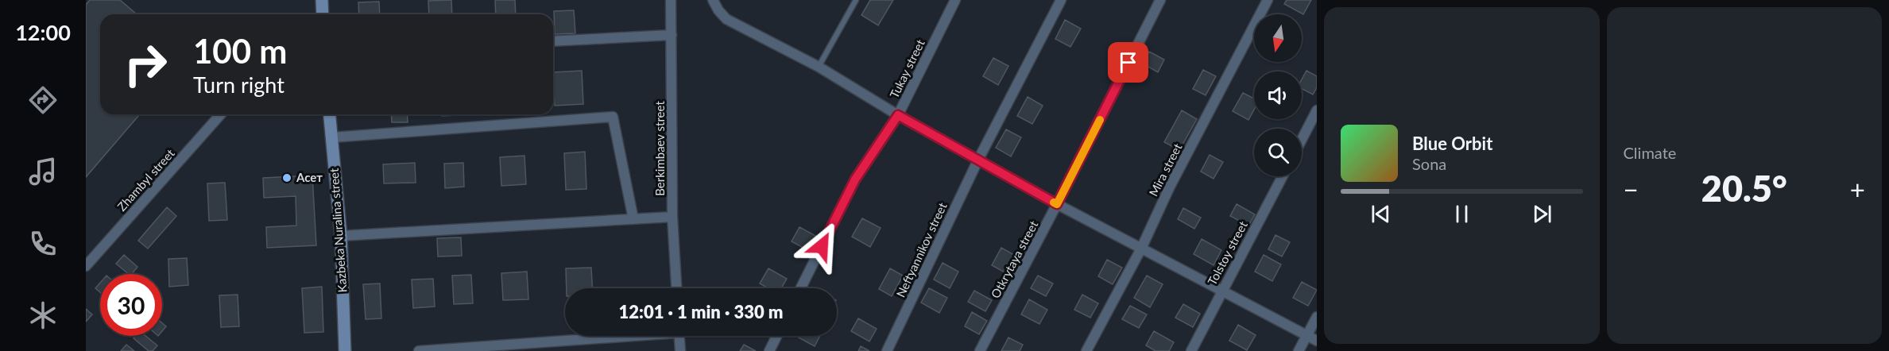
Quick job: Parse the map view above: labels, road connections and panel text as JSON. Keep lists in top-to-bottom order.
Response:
{
  "streets": {
    "street": [
      "Tukay street",
      "Berkimbaev street",
      "Mira street",
      "Zhambyl street",
      "Kazbeka Nuralina street",
      "Neftyannikov street",
      "Tolstoy street",
      "Otkrytaya street"
    ]
  },
  "places": ["Асет"],
  "north": "bottom",
  "page": {
    "tabs": "12:00",
    "tile": "Climate",
    "turn": ["100 m", "Turn right"],
    "song": ["Blue Orbit", "Sona"],
    "heat": ["−", "20.5°", "+"],
    "limit": "30",
    "trip": "12:01 · 1 min · 330 m"
  }
}
